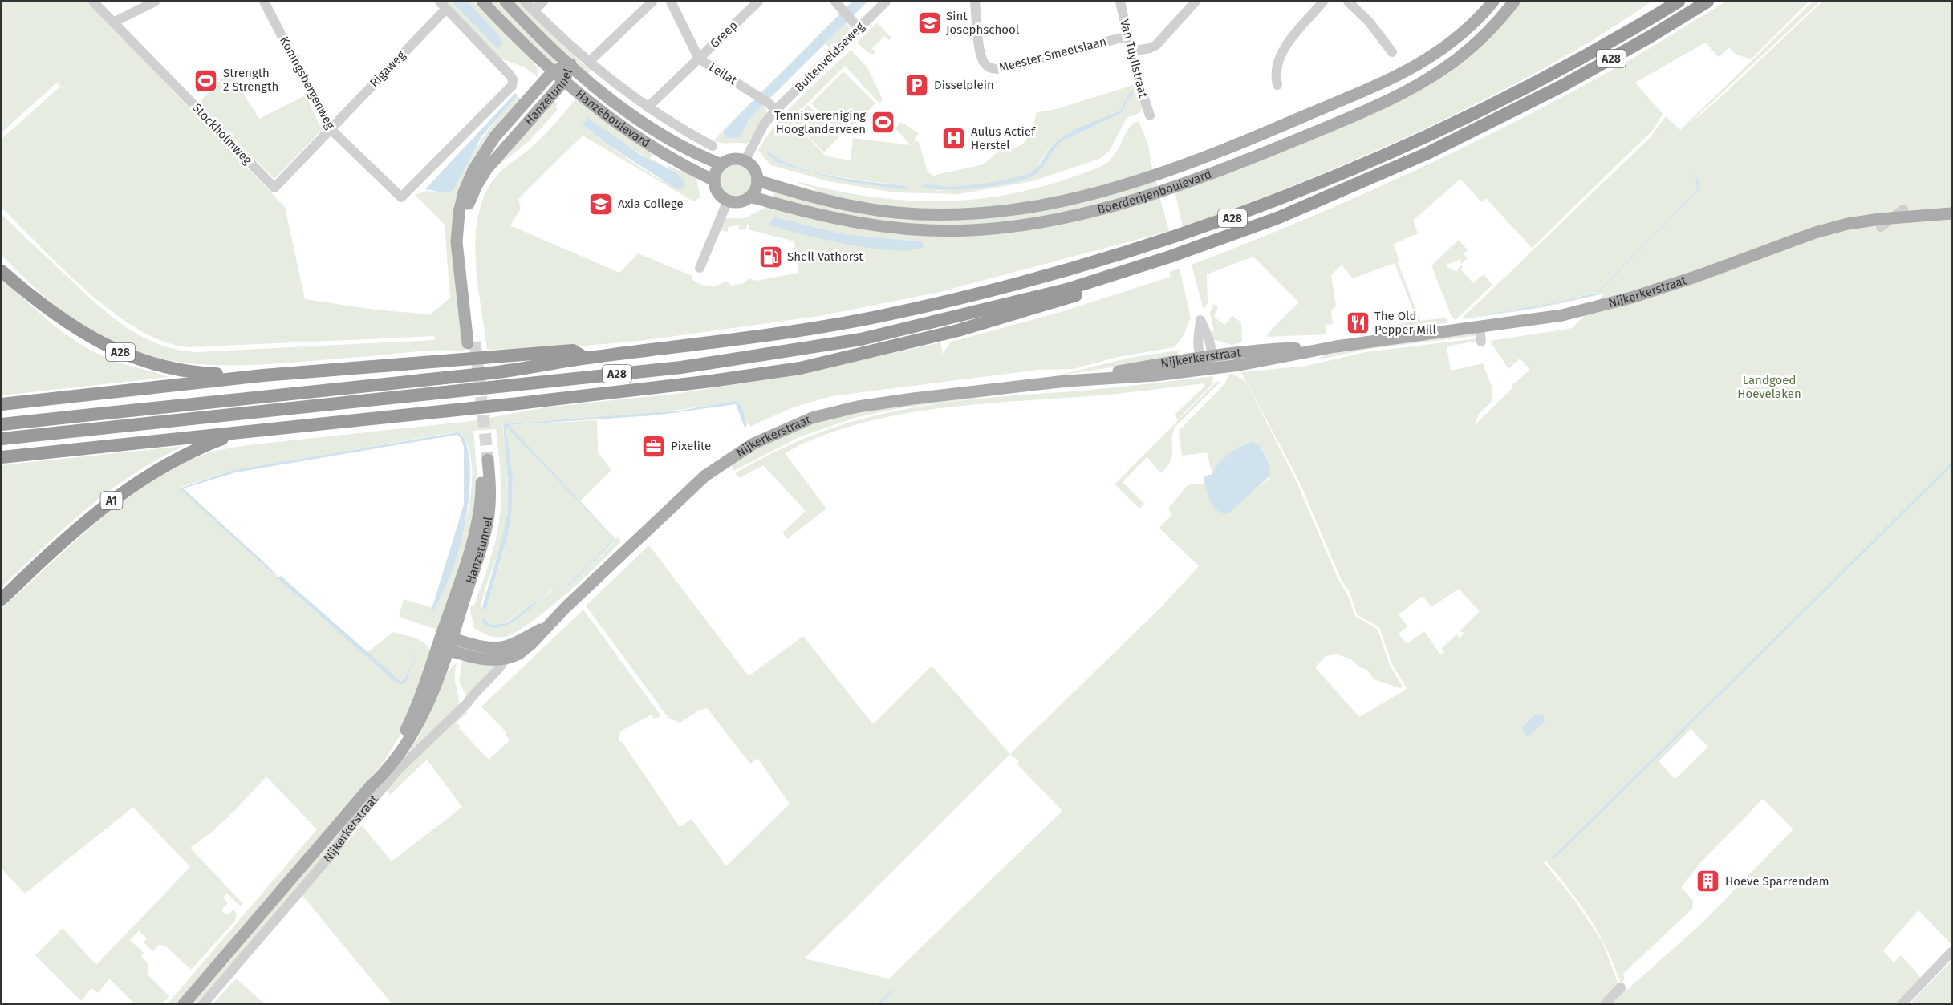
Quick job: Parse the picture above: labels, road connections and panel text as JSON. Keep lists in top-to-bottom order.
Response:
{
  "streets": {
    "highway": ["A28", "A1"],
    "main road": [
      "Hanzetunnel",
      "Hanzeboulevard",
      "Boerderijenboulevard",
      "Nijkerkerstraat"
    ],
    "street": [
      "Greep",
      "Meester Smeetslaan",
      "Buitenveldseweg",
      "Van Tuyllstraat",
      "Rigaweg",
      "Leilat",
      "Koningsbergenweg",
      "Stockholmweg"
    ]
  },
  "crossings": [
    ["Greep", "Leilat"],
    ["Meester Smeetslaan", "Van Tuyllstraat"],
    ["Buitenveldseweg", "Leilat"],
    ["Buitenveldseweg", "Hanzeboulevard"],
    ["Buitenveldseweg", "Boerderijenboulevard"],
    ["A28", "A1"],
    ["Rigaweg", "Koningsbergenweg"],
    ["Rigaweg", "Stockholmweg"],
    ["Koningsbergenweg", "Stockholmweg"],
    ["Hanzetunnel", "Hanzeboulevard"],
    ["Hanzetunnel", "Nijkerkerstraat"],
    ["Hanzeboulevard", "Boerderijenboulevard"]
  ],
  "parks": ["Landgoed Hoevelaken"],
  "places": {
    "school or university": ["Sint Josephschool", "Axia College"],
    "sports": ["Strength 2 Strength", "Tennisvereniging Hooglanderveen"],
    "parking": ["Disselplein"],
    "hospital": ["Aulus Actief Herstel"],
    "fuel station": ["Shell Vathorst"],
    "restaurant": ["The Old Pepper Mill"],
    "office": ["Pixelite"],
    "building": ["Hoeve Sparrendam"]
  }
}
